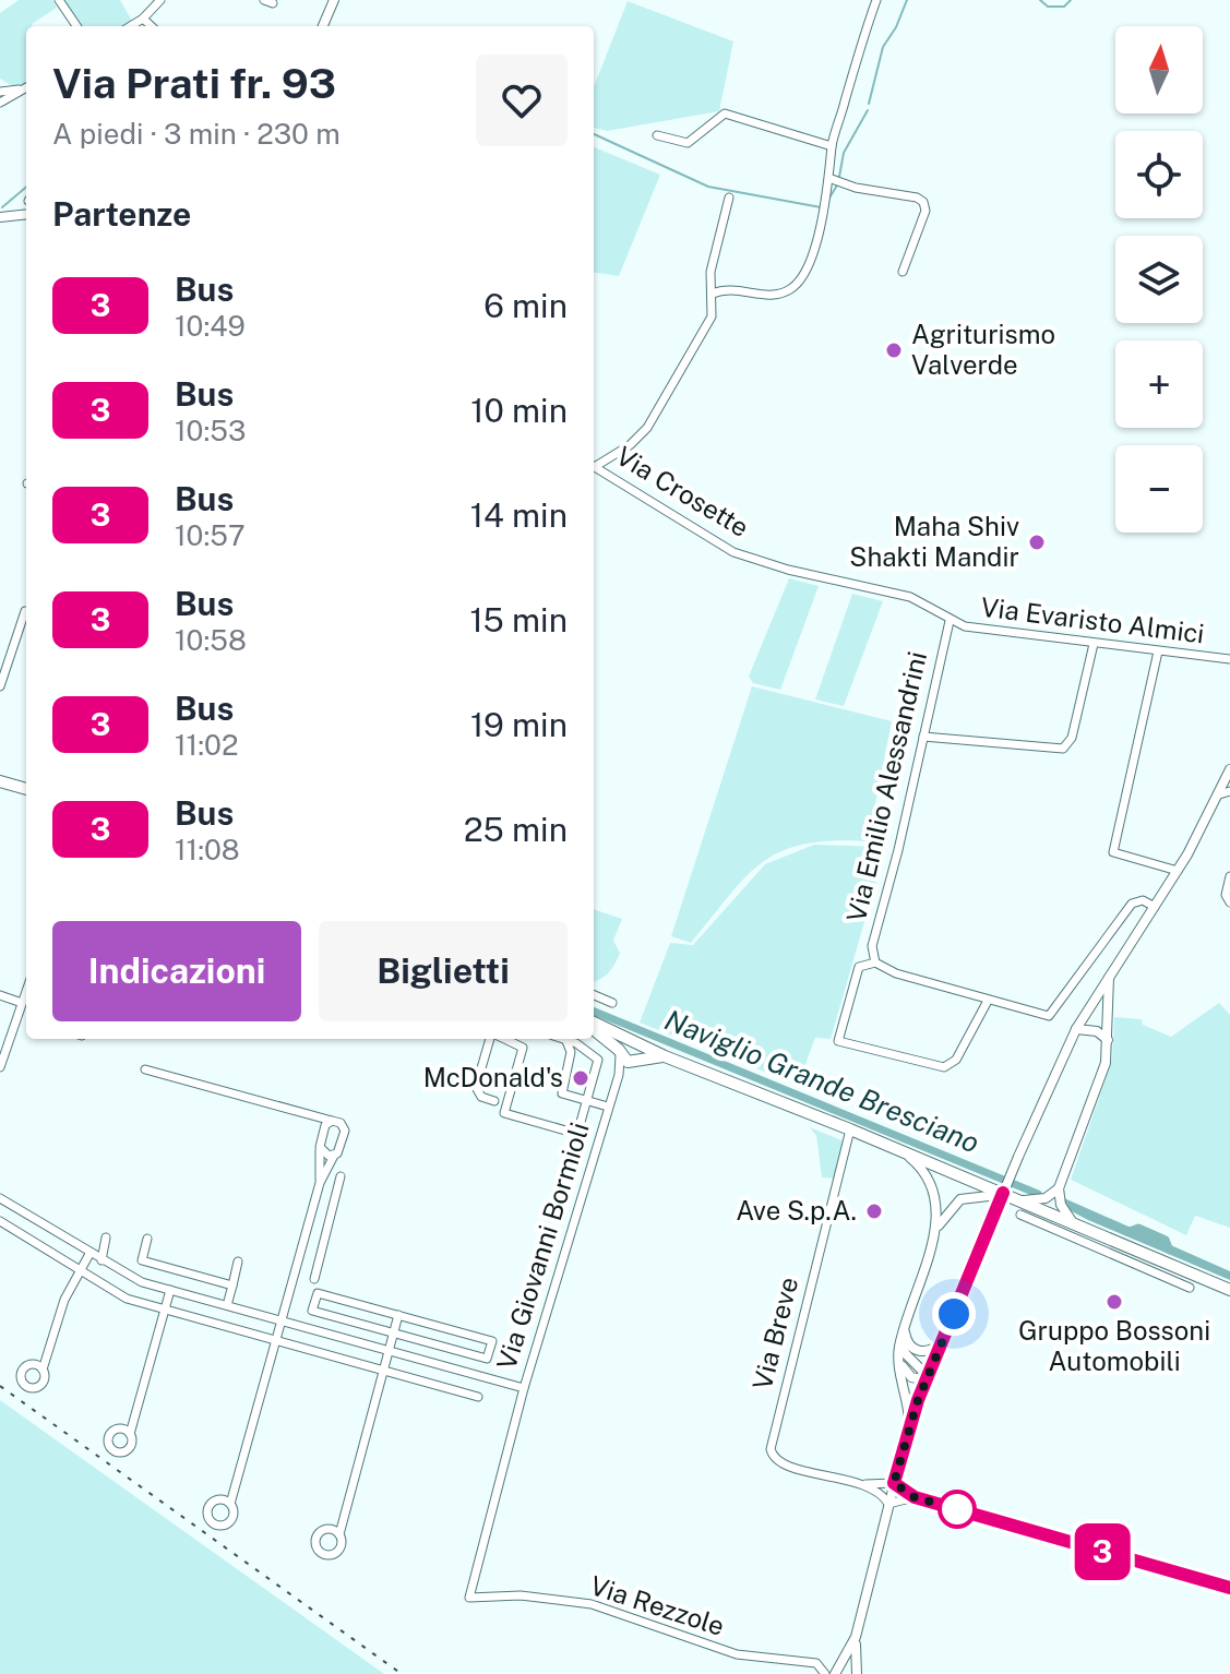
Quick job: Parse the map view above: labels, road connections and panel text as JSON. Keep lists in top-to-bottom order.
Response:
{
  "streets": {
    "street": [
      "Via Crosette",
      "Via Evaristo Almici",
      "Via Emilio Alessandrini",
      "Via Giovanni Bormioli",
      "Via Breve",
      "Via Rezzole"
    ]
  },
  "crossings": [
    ["Via Crosette", "Via Evaristo Almici"],
    ["Via Crosette", "Via Emilio Alessandrini"],
    ["Via Evaristo Almici", "Via Emilio Alessandrini"],
    ["Via Giovanni Bormioli", "Via Rezzole"]
  ],
  "water": ["Naviglio Grande Bresciano"],
  "places": [
    "Agriturismo Valverde",
    "Maha Shiv Shakti Mandir",
    "McDonald's",
    "Ave S.p.A.",
    "Gruppo Bossoni Automobili"
  ],
  "lines": ["bus line 3"],
  "north": "top",
  "page": {
    "on_map": "3",
    "map_buttons": ["+", "−"],
    "heading": [
      ["Via Prati fr. 93", "A piedi · 3 min · 230 m"],
      "Partenze"
    ],
    "list": [
      {
        "mark": "3",
        "name": "Bus",
        "note": "10:49",
        "value": "6 min"
      },
      {
        "mark": "3",
        "name": "Bus",
        "note": "10:53",
        "value": "10 min"
      },
      {
        "mark": "3",
        "name": "Bus",
        "note": "10:57",
        "value": "14 min"
      },
      {
        "mark": "3",
        "name": "Bus",
        "note": "10:58",
        "value": "15 min"
      },
      {
        "mark": "3",
        "name": "Bus",
        "note": "11:02",
        "value": "19 min"
      },
      {
        "mark": "3",
        "name": "Bus",
        "note": "11:08",
        "value": "25 min"
      }
    ],
    "buttons": ["Indicazioni", "Biglietti"]
  }
}
